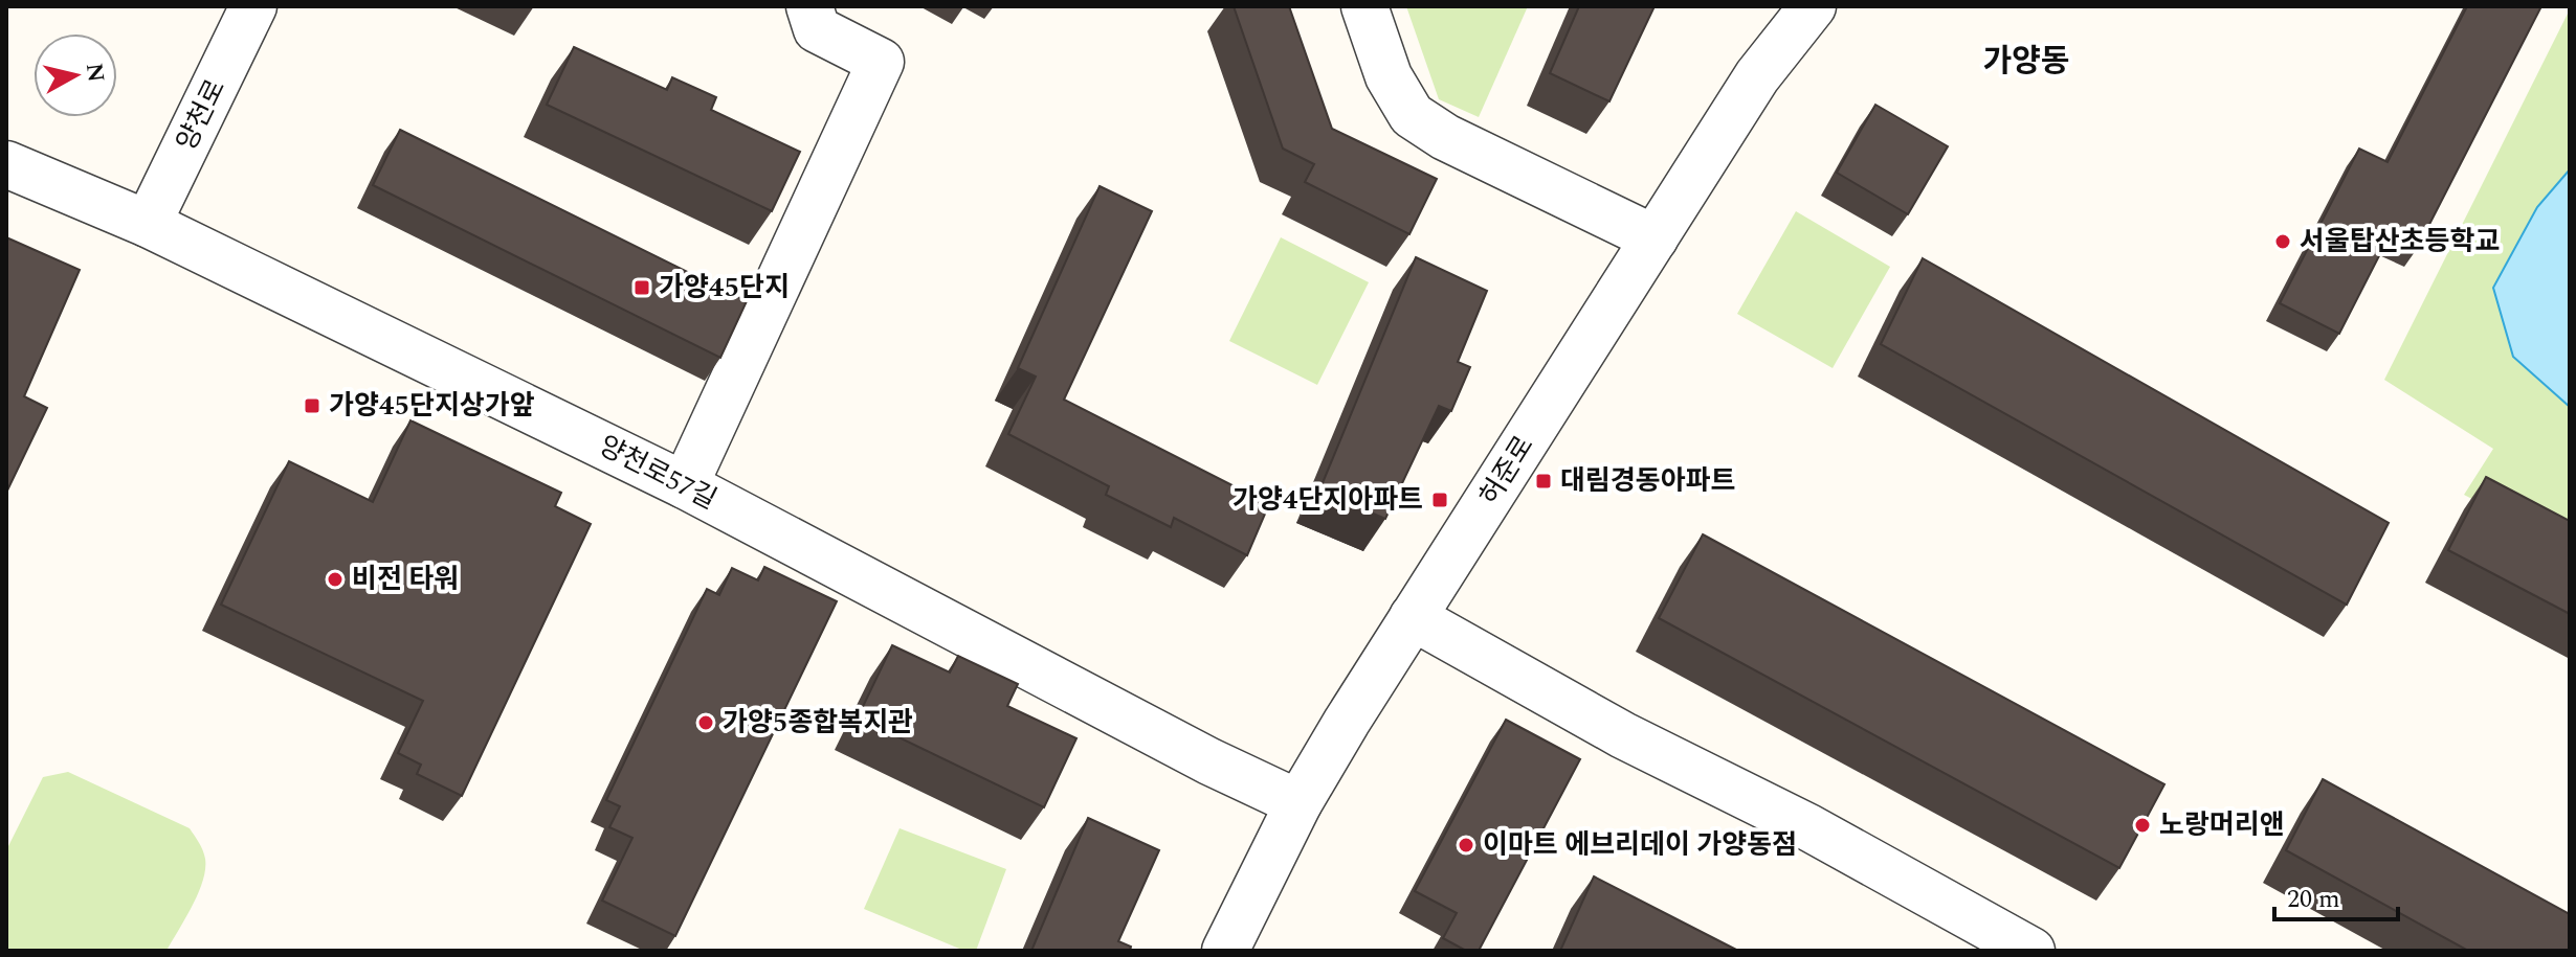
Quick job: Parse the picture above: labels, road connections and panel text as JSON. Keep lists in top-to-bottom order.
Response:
{
  "streets": {
    "street": ["양천로", "허준로", "양천로57길"]
  },
  "crossings": [
    ["양천로", "양천로57길"],
    ["허준로", "양천로57길"]
  ],
  "districts": ["가양동"],
  "places": {
    "other": [
      "서울탑산초등학교",
      "비전 타워",
      "가양5종합복지관",
      "노랑머리앤",
      "이마트 에브리데이 가양동점"
    ],
    "transit": [
      "가양45단지",
      "가양45단지상가앞",
      "대림경동아파트",
      "가양4단지아파트"
    ]
  },
  "scale_bar": "20 m",
  "north": "right"
}
